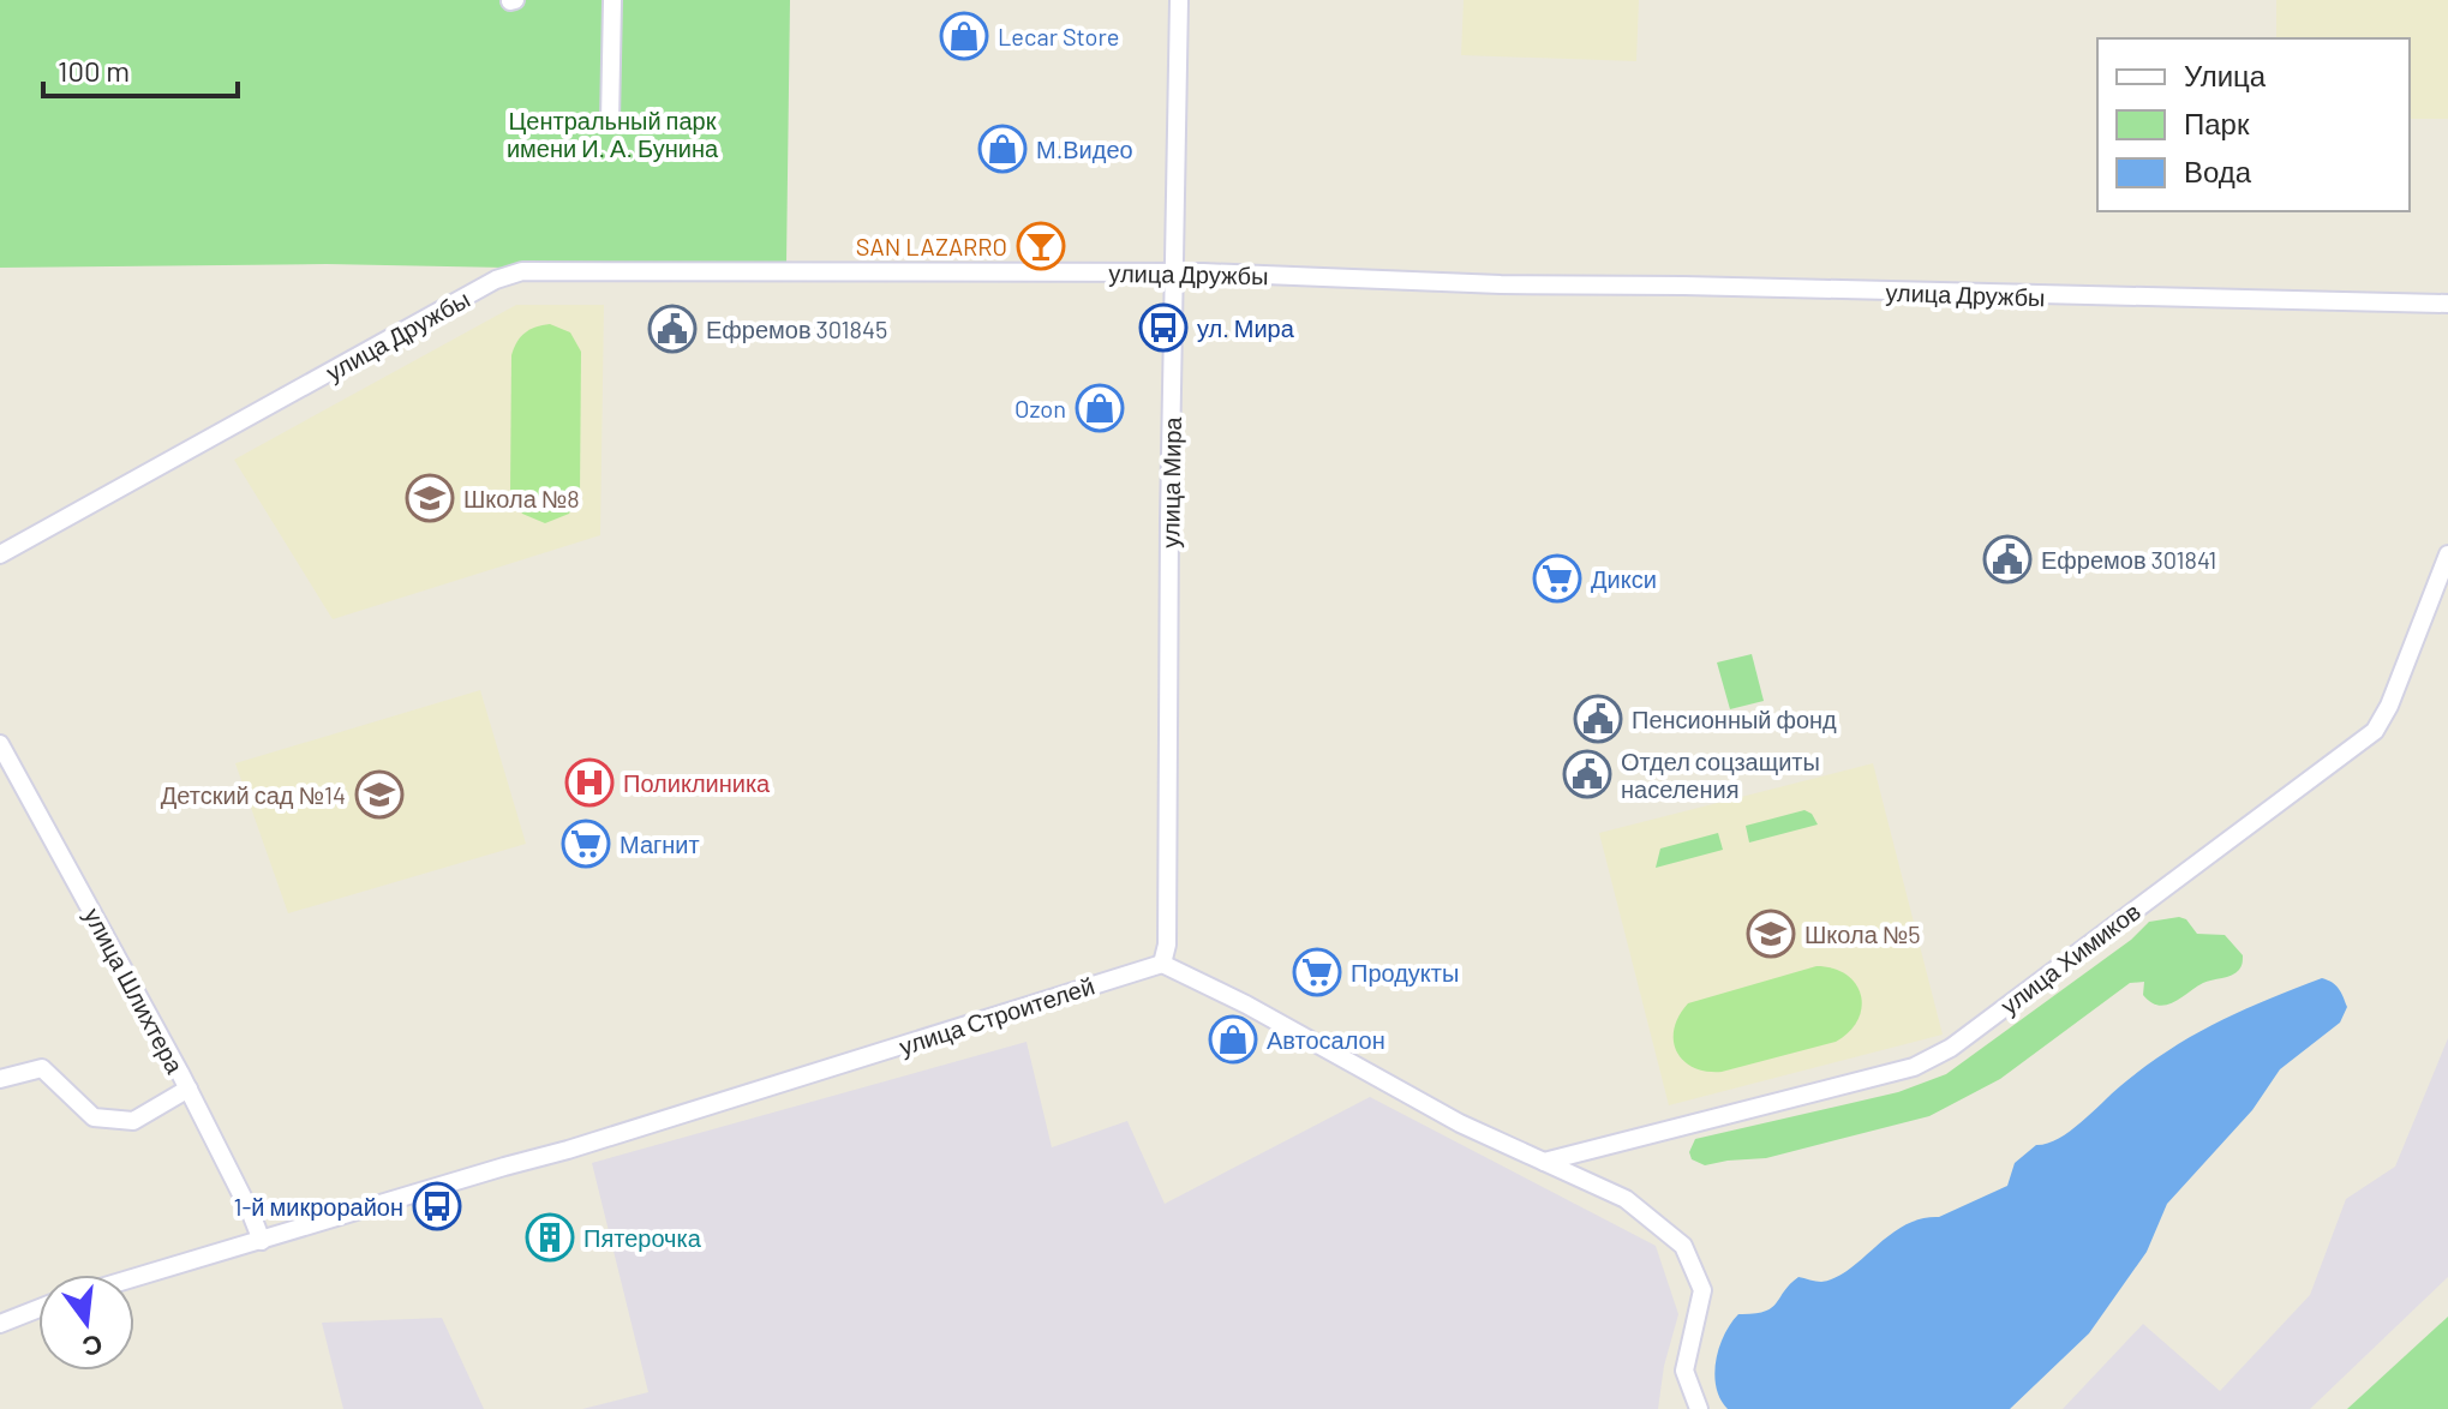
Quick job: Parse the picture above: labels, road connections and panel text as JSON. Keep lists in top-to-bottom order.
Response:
{
  "streets": {
    "street": [
      "улица Дружбы",
      "улица Мира",
      "улица Химиков",
      "улица Шлихтера",
      "улица Строителей"
    ]
  },
  "crossings": [
    ["улица Дружбы", "улица Мира"],
    ["улица Мира", "улица Строителей"],
    ["улица Шлихтера", "улица Строителей"]
  ],
  "parks": ["Центральный парк имени И. А. Бунина"],
  "places": {
    "shop": [
      "Lecar Store",
      "М.Видео",
      "Ozon",
      "Автосалон"
    ],
    "bar": ["SAN LAZARRO"],
    "bus stop": ["ул. Мира", "1-й микрорайон"],
    "public building": [
      "Ефремов 301845",
      "Ефремов 301841",
      "Пенсионный фонд",
      "Отдел соцзащиты населения"
    ],
    "school or university": ["Школа №8", "Детский сад №14", "Школа №5"],
    "supermarket": ["Дикси", "Магнит", "Продукты"],
    "hospital": ["Поликлиника"],
    "building": ["Пятерочка"]
  },
  "legend": ["Улица", "Парк", "Вода"],
  "scale_bar": "100 m",
  "north": "bottom"
}
